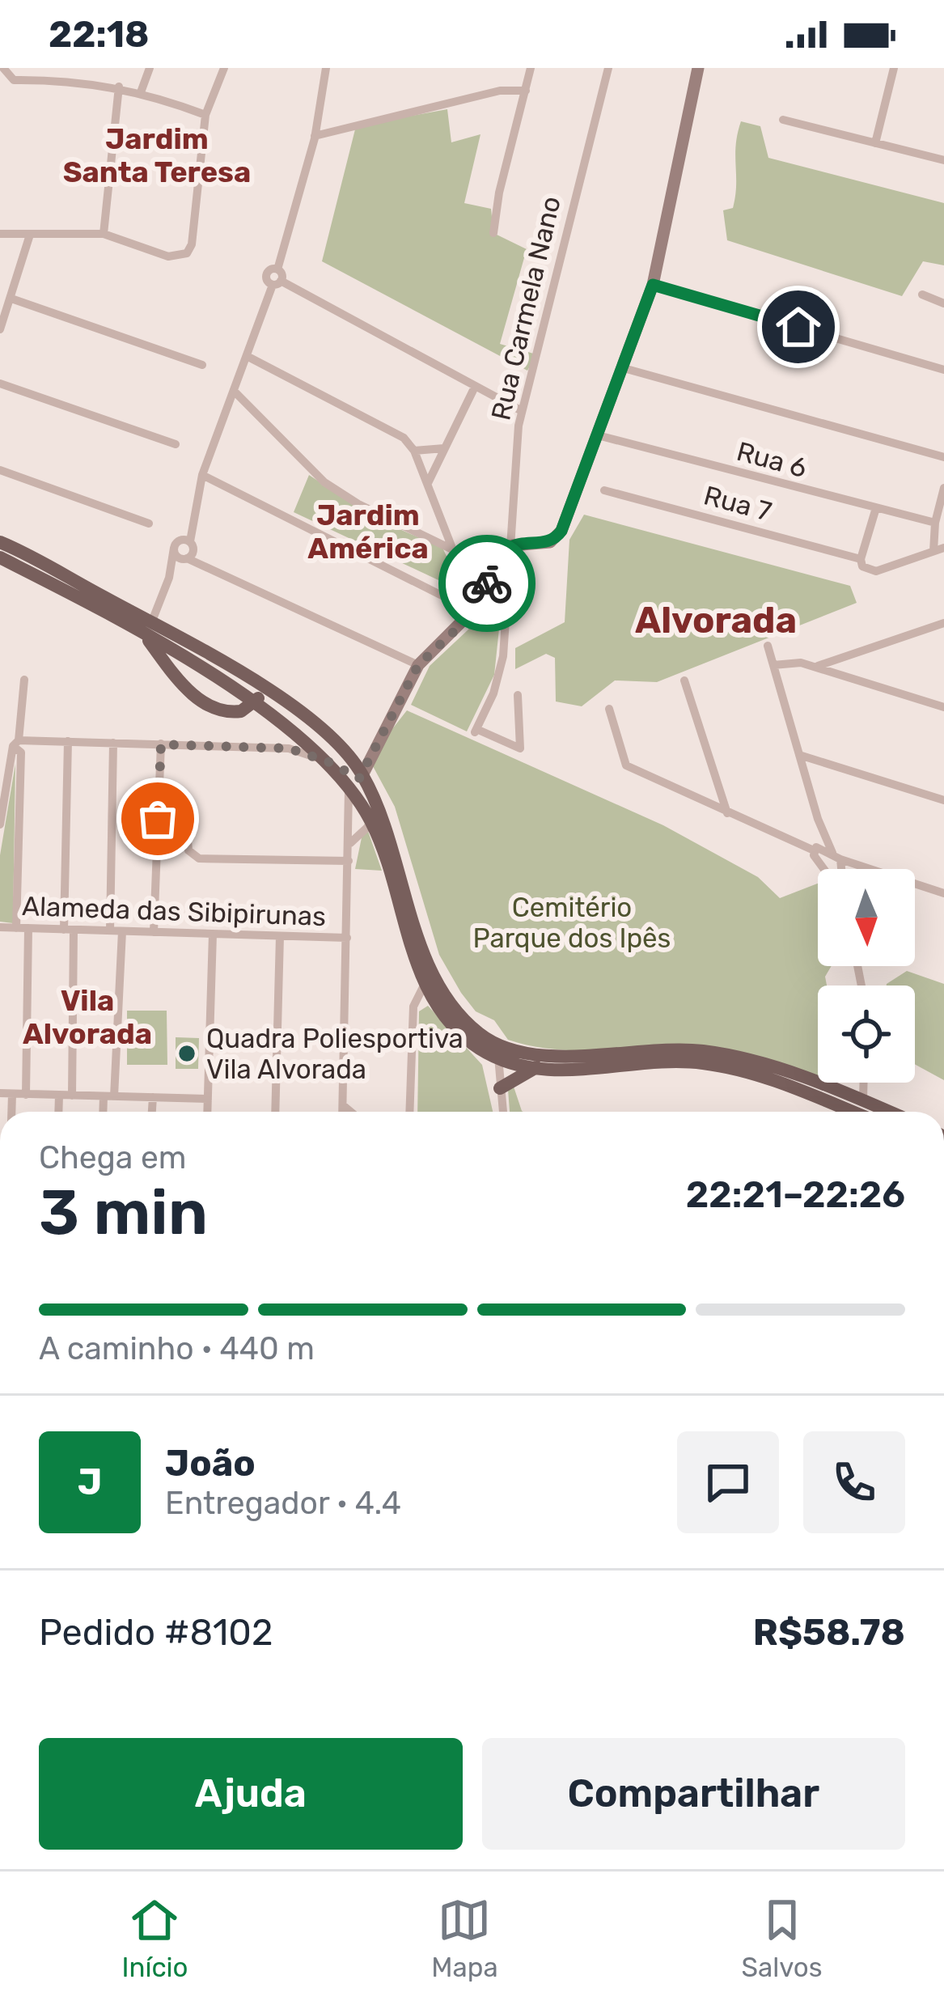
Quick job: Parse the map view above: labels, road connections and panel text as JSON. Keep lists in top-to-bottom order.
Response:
{
  "streets": {
    "street": [
      "Rua Carmela Nano",
      "Rua 6",
      "Rua 7",
      "Alameda das Sibipirunas"
    ]
  },
  "districts": [
    "Jardim Santa Teresa",
    "Jardim América",
    "Alvorada",
    "Vila Alvorada"
  ],
  "parks": ["Cemitério Parque dos Ipês"],
  "places": ["Quadra Poliesportiva Vila Alvorada"],
  "north": "bottom",
  "page": {
    "status": "22:18",
    "heading": ["3 min", "Chega em", "22:21–22:26"],
    "panel": [
      "João",
      "Entregador · 4.4",
      "Pedido #8102",
      "R$58.78"
    ],
    "bar": "A caminho · 440 m",
    "round": "J",
    "buttons": ["Ajuda", "Compartilhar"],
    "tabs": ["Início", "Mapa", "Salvos"]
  }
}
